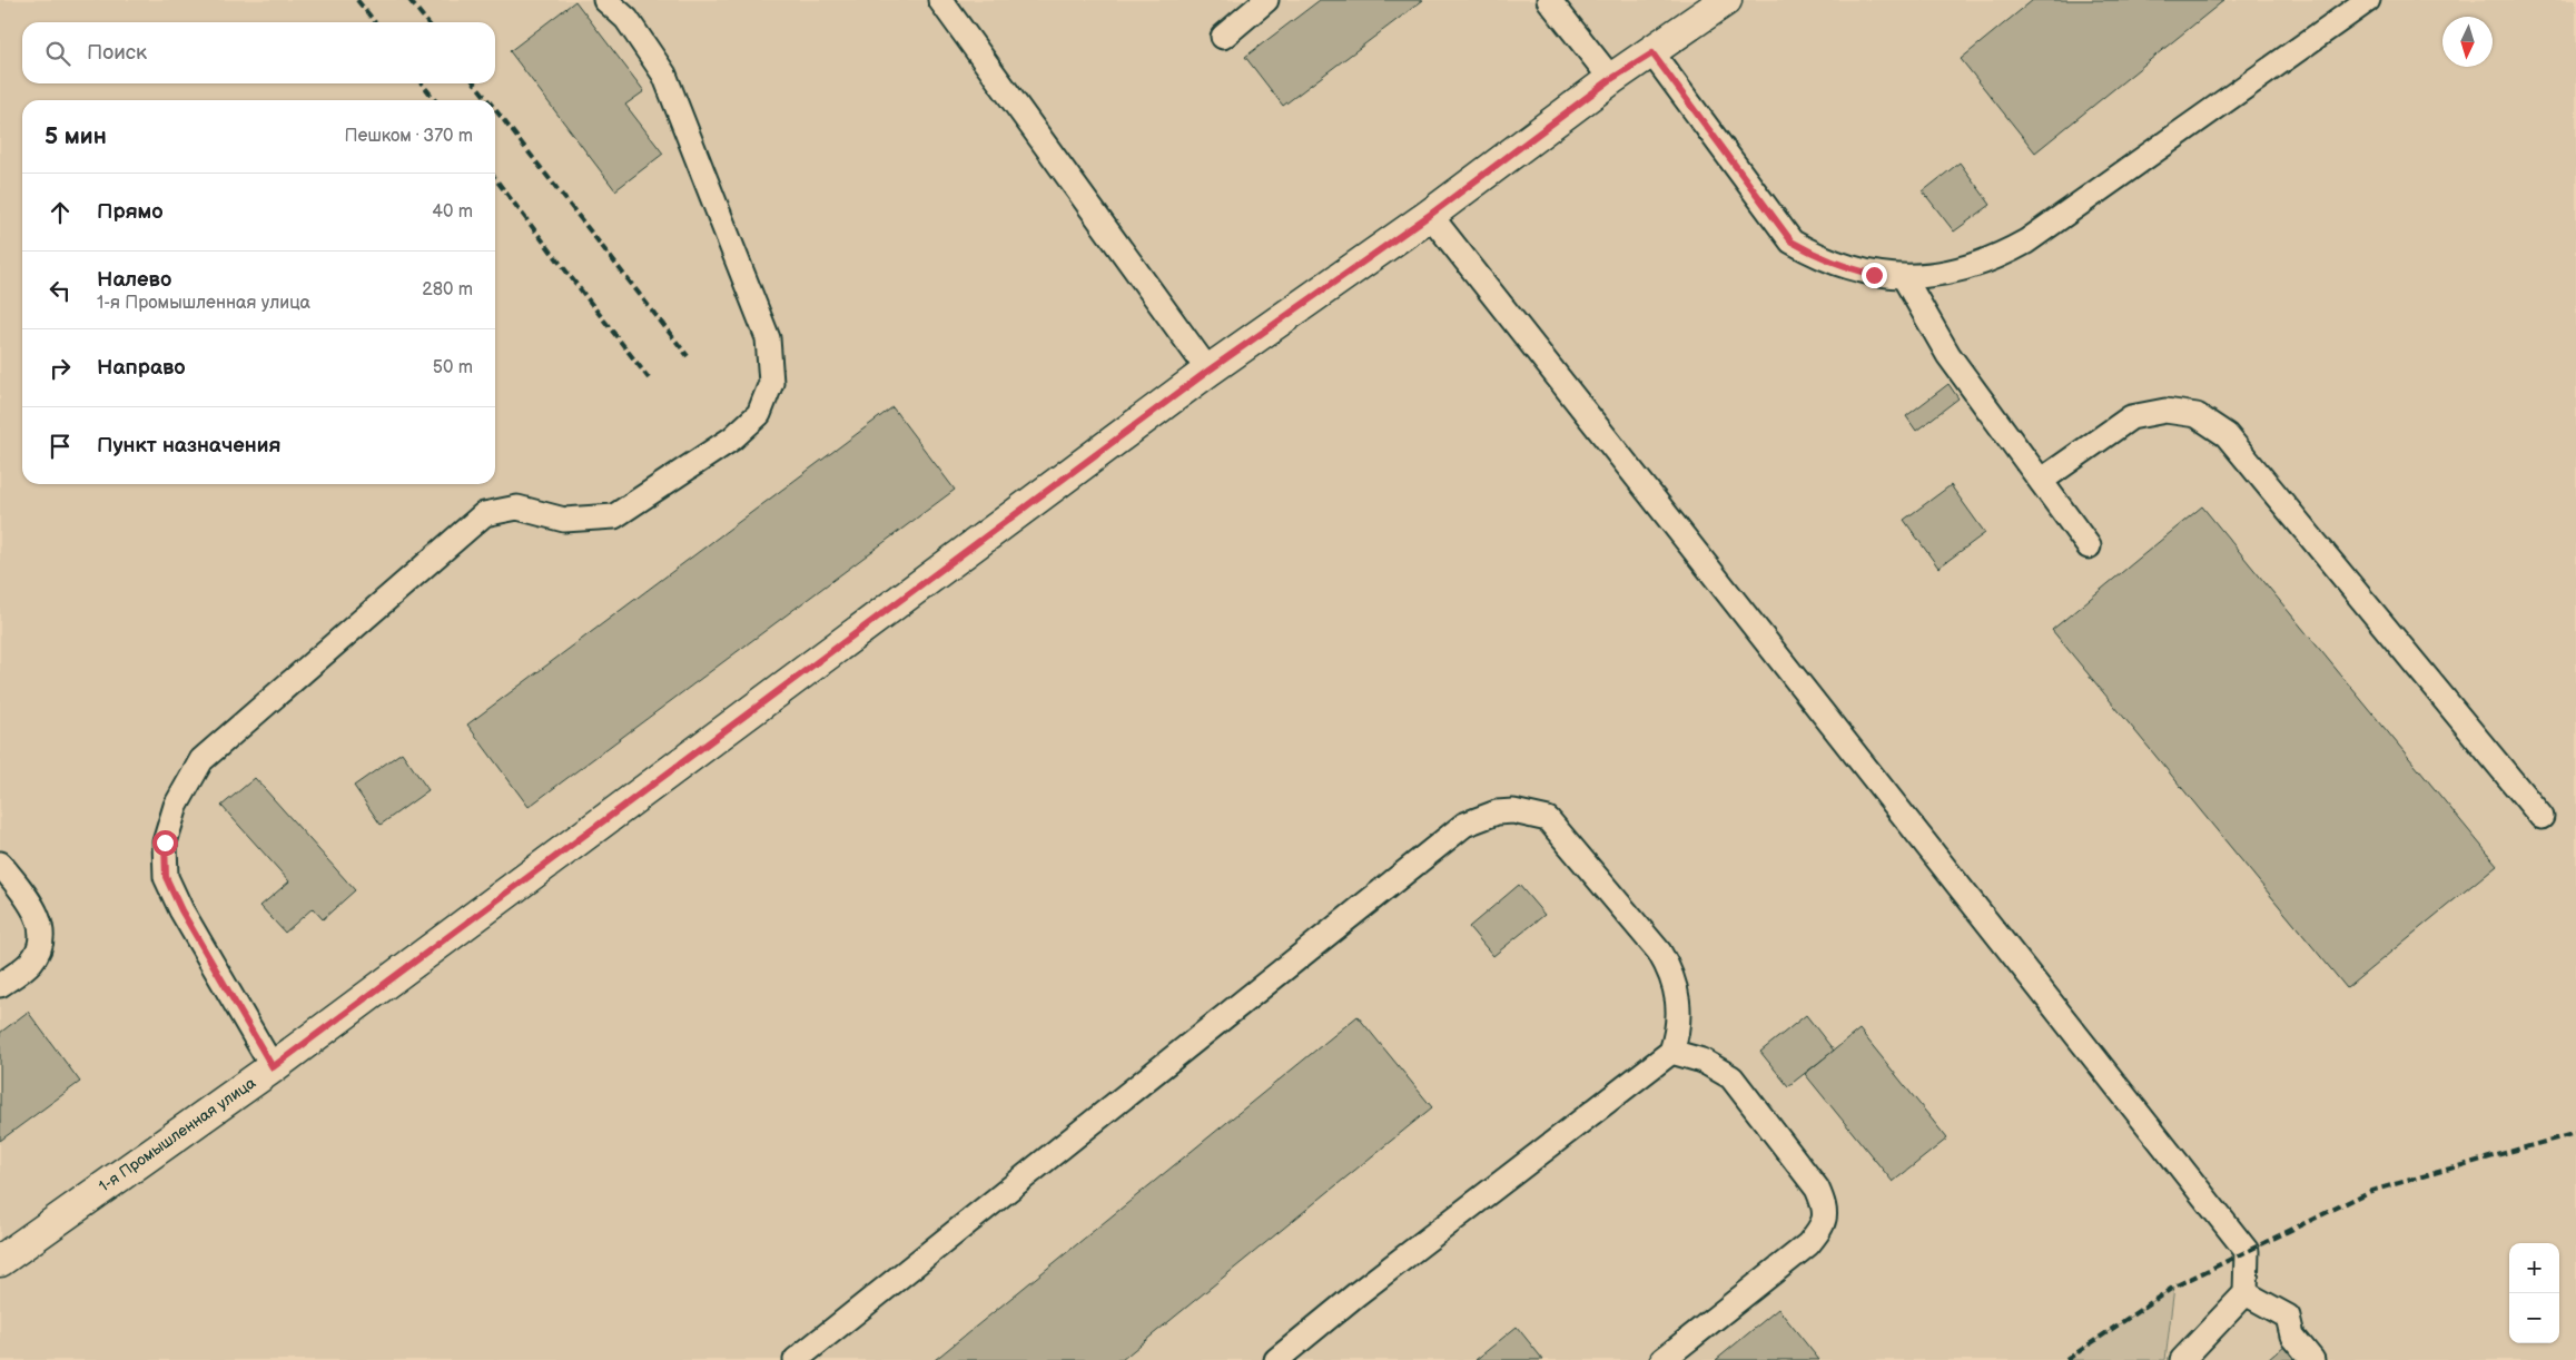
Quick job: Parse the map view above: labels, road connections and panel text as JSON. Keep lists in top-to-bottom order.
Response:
{
  "streets": {
    "main road": ["1-я Промышленная улица"]
  },
  "north": "bottom",
  "page": {
    "search": "Поиск",
    "heading": ["5 мин", "Пешком · 370 m"],
    "list": [
      ["Прямо", "40 m"],
      ["Налево", "1-я Промышленная улица", "280 m"],
      ["Направо", "50 m"],
      "Пункт назначения"
    ],
    "map_buttons": ["+", "−"]
  }
}
